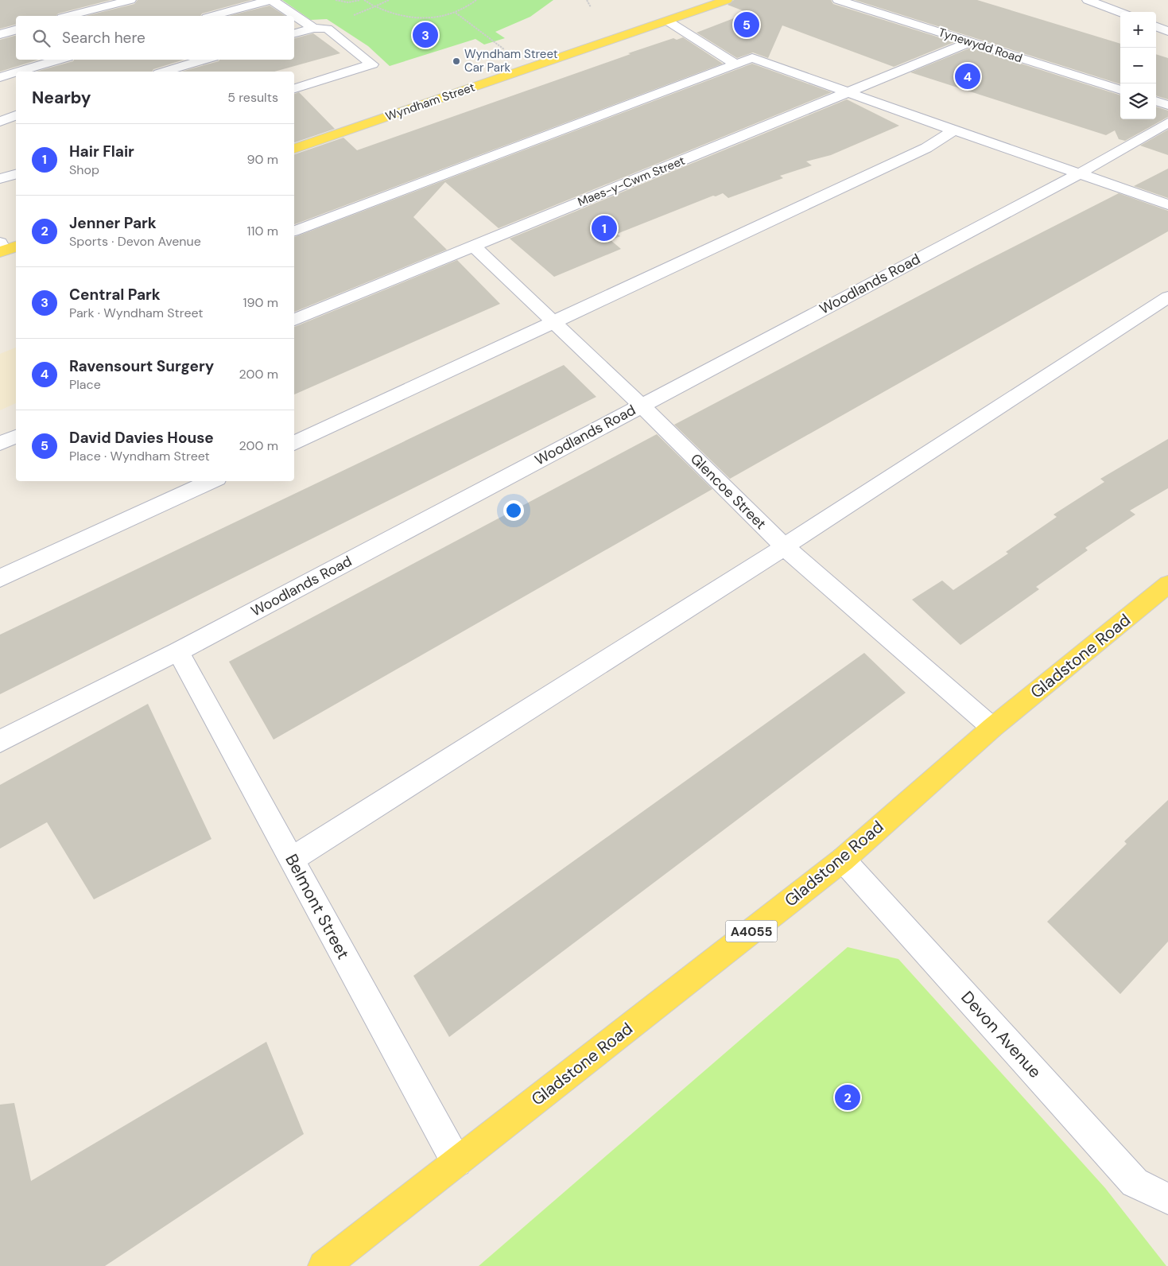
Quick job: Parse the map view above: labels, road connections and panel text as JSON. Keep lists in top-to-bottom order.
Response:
{
  "streets": {
    "main road": ["Wyndham Street", "Gladstone Road", "A4055"],
    "street": [
      "Tynewydd Road",
      "Maes-y-Cwm Street",
      "Woodlands Road",
      "Glencoe Street",
      "Belmont Street",
      "Devon Avenue"
    ]
  },
  "crossings": [
    ["Tynewydd Road", "Maes-y-Cwm Street"],
    ["Maes-y-Cwm Street", "Glencoe Street"],
    ["Woodlands Road", "Glencoe Street"],
    ["Woodlands Road", "Belmont Street"],
    ["Glencoe Street", "Gladstone Road"],
    ["Gladstone Road", "Belmont Street"],
    ["Gladstone Road", "Devon Avenue"]
  ],
  "places": ["Wyndham Street Car Park"],
  "page": {
    "pins": [
      "5",
      "3",
      "4",
      "1",
      "2"
    ],
    "map_buttons": ["+", "−"],
    "search": "Search here",
    "heading": ["Nearby", "5 results"],
    "list": [
      {
        "mark": "1",
        "name": "Hair Flair",
        "note": "Shop",
        "value": "90 m"
      },
      {
        "mark": "2",
        "name": "Jenner Park",
        "note": "Sports · Devon Avenue",
        "value": "110 m"
      },
      {
        "mark": "3",
        "name": "Central Park",
        "note": "Park · Wyndham Street",
        "value": "190 m"
      },
      {
        "mark": "4",
        "name": "Ravensourt Surgery",
        "note": "Place",
        "value": "200 m"
      },
      {
        "mark": "5",
        "name": "David Davies House",
        "note": "Place · Wyndham Street",
        "value": "200 m"
      }
    ]
  }
}
